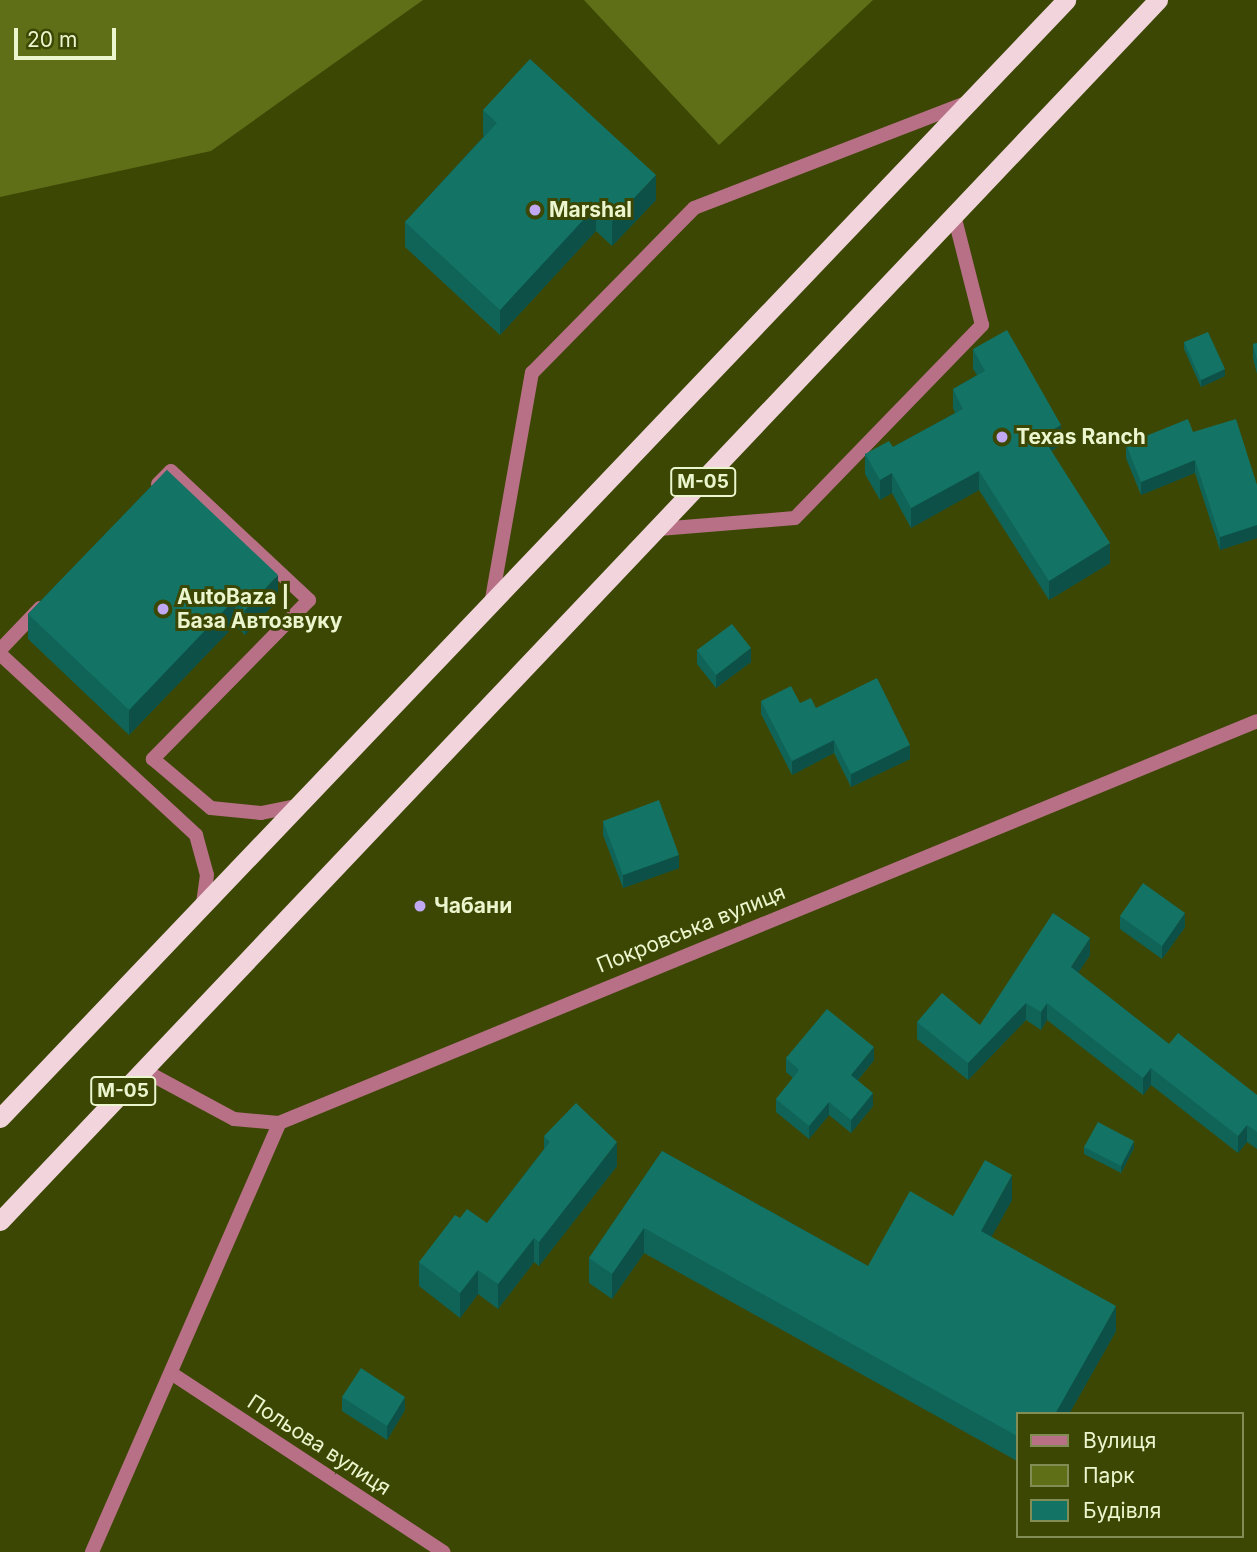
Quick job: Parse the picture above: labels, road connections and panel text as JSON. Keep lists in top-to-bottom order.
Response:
{
  "streets": {
    "highway": ["М-05"],
    "street": ["Покровська вулиця", "Польова вулиця"]
  },
  "crossings": [
    ["М-05", "Покровська вулиця"]
  ],
  "places": [
    "Marshal",
    "Texas Ranch",
    "AutoBaza | База Автозвуку",
    "Чабани"
  ],
  "legend": ["Вулиця", "Парк", "Будівля"],
  "scale_bar": "20 m"
}
